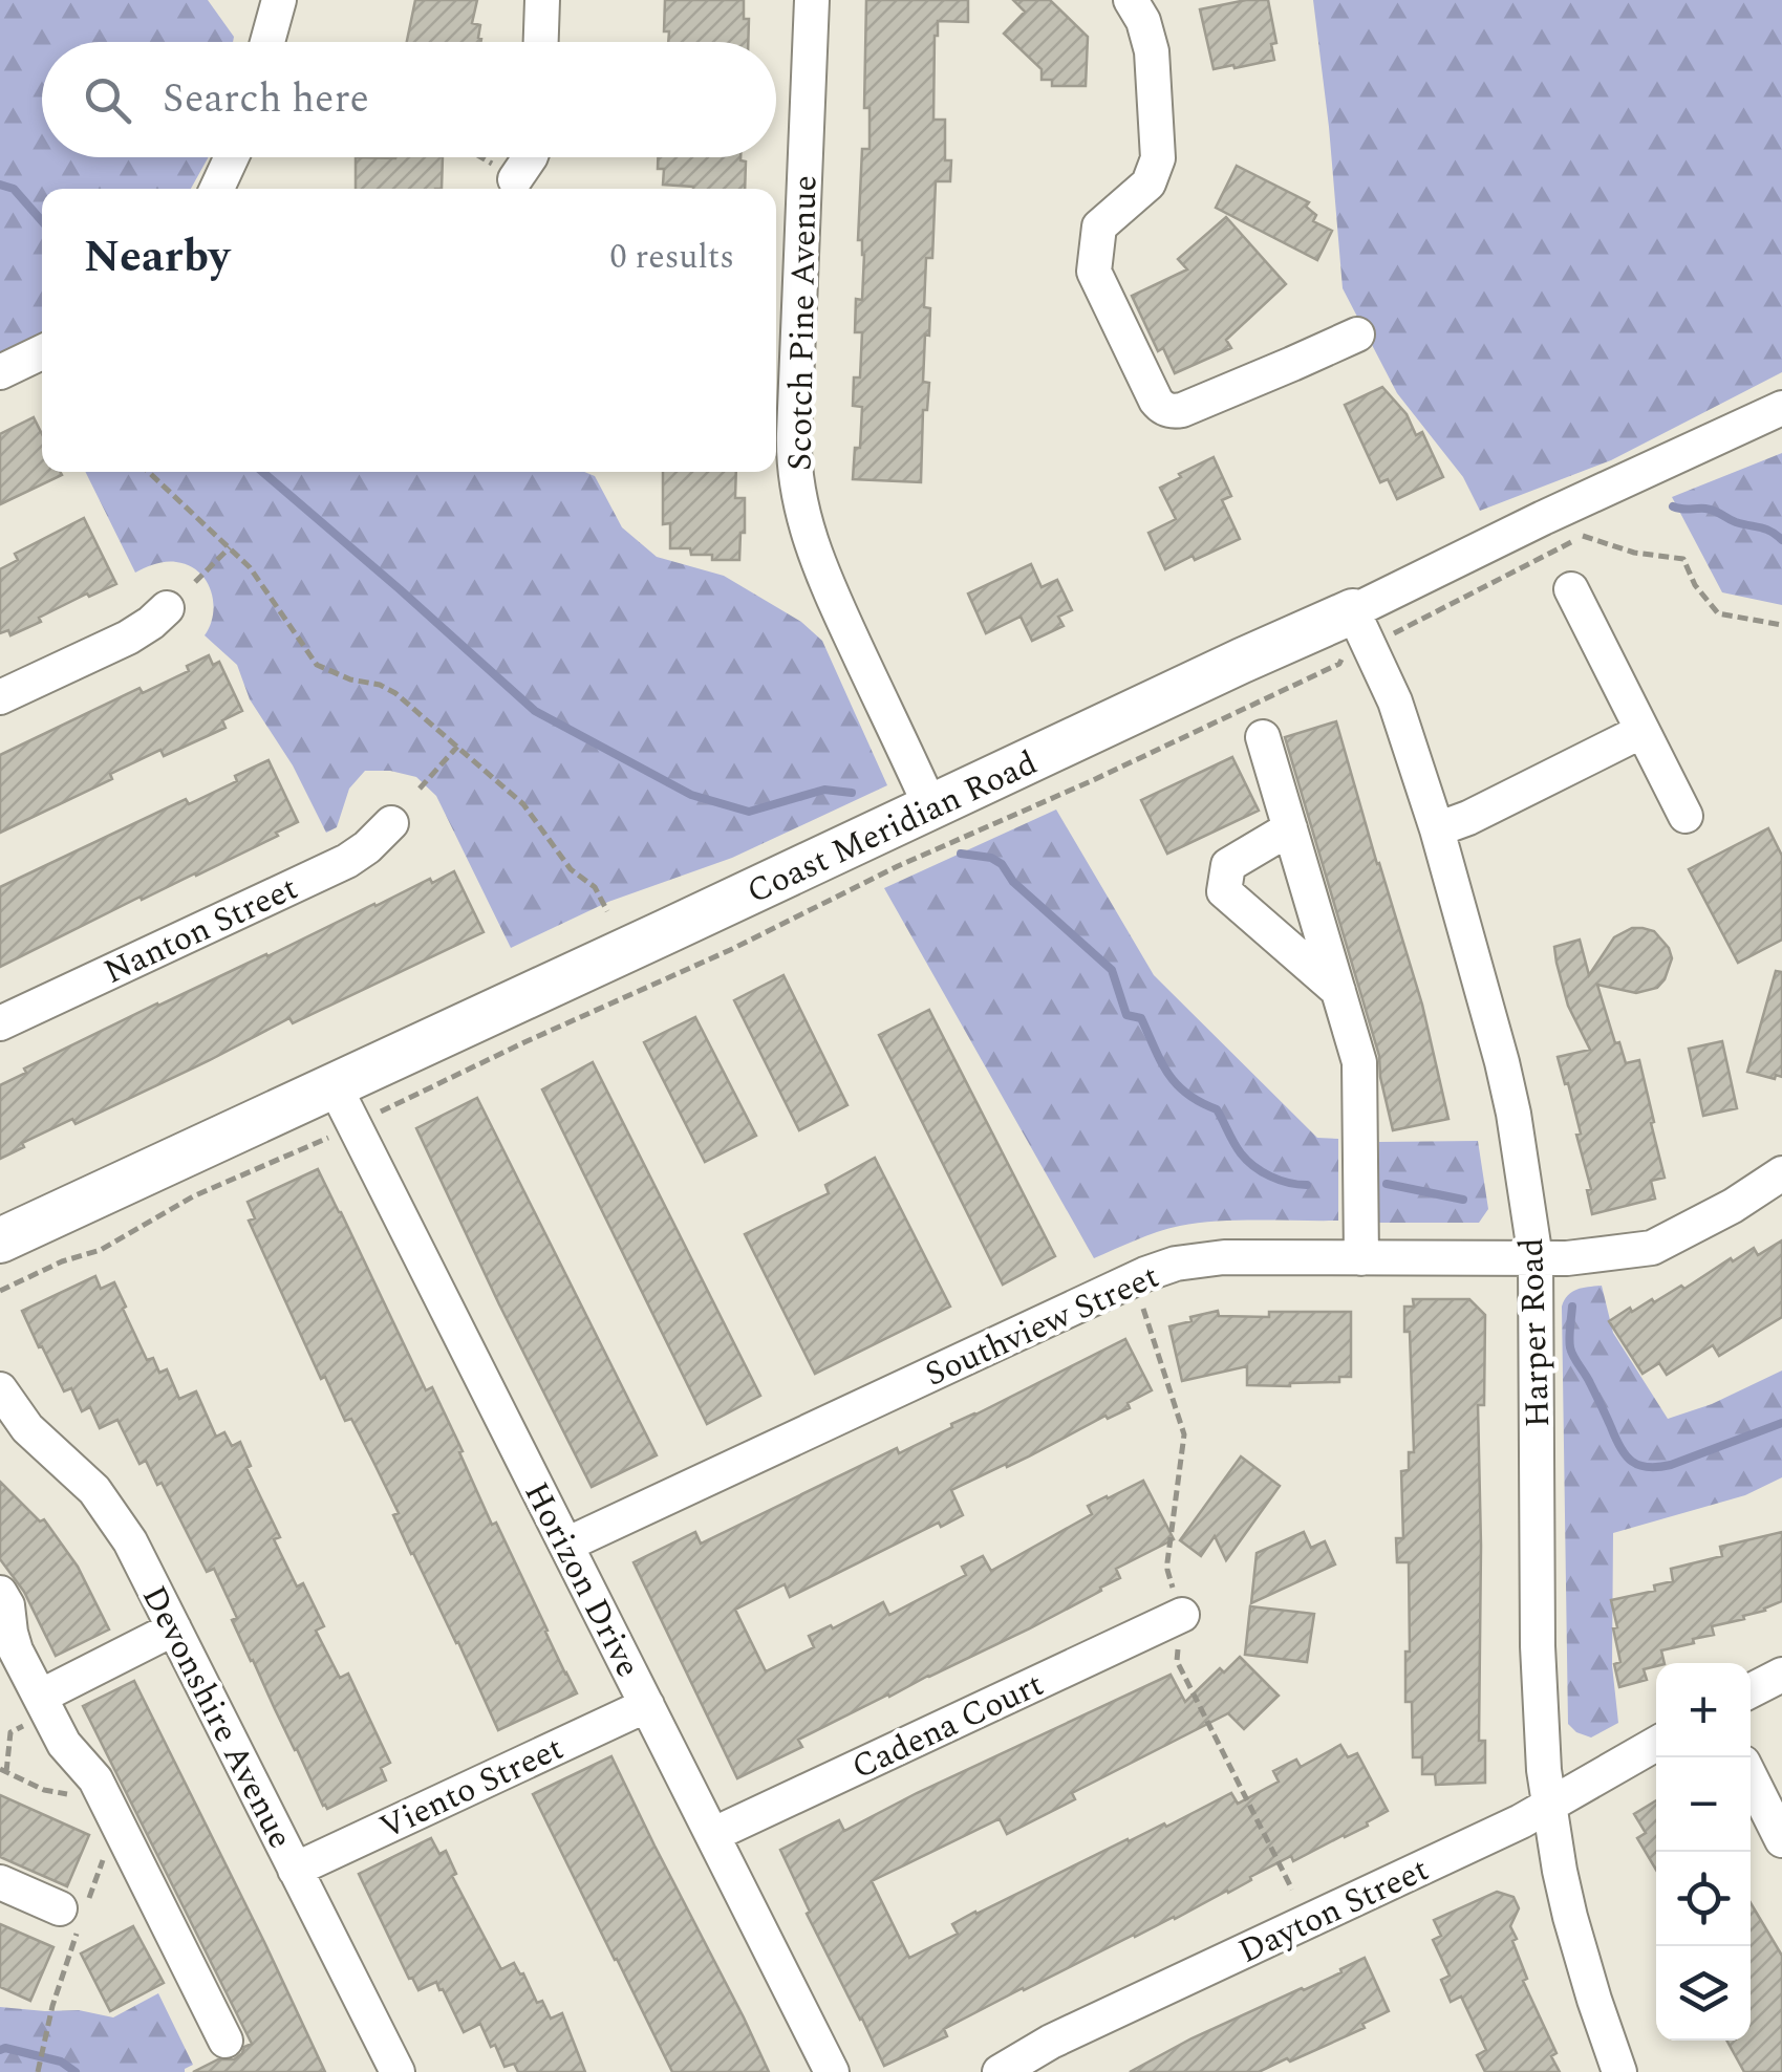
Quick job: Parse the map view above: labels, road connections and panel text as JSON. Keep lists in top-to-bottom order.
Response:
{
  "streets": {
    "main road": ["Coast Meridian Road"],
    "street": [
      "Scotch Pine Avenue",
      "Nanton Street",
      "Southview Street",
      "Harper Road",
      "Horizon Drive",
      "Devonshire Avenue",
      "Cadena Court",
      "Viento Street",
      "Dayton Street"
    ]
  },
  "crossings": [
    ["Scotch Pine Avenue", "Coast Meridian Road"],
    ["Coast Meridian Road", "Harper Road"],
    ["Coast Meridian Road", "Horizon Drive"],
    ["Southview Street", "Harper Road"],
    ["Southview Street", "Horizon Drive"],
    ["Harper Road", "Dayton Street"],
    ["Horizon Drive", "Cadena Court"],
    ["Horizon Drive", "Viento Street"],
    ["Devonshire Avenue", "Viento Street"]
  ],
  "page": {
    "search": "Search here",
    "heading": ["Nearby", "0 results"],
    "map_buttons": ["+", "−"]
  }
}
